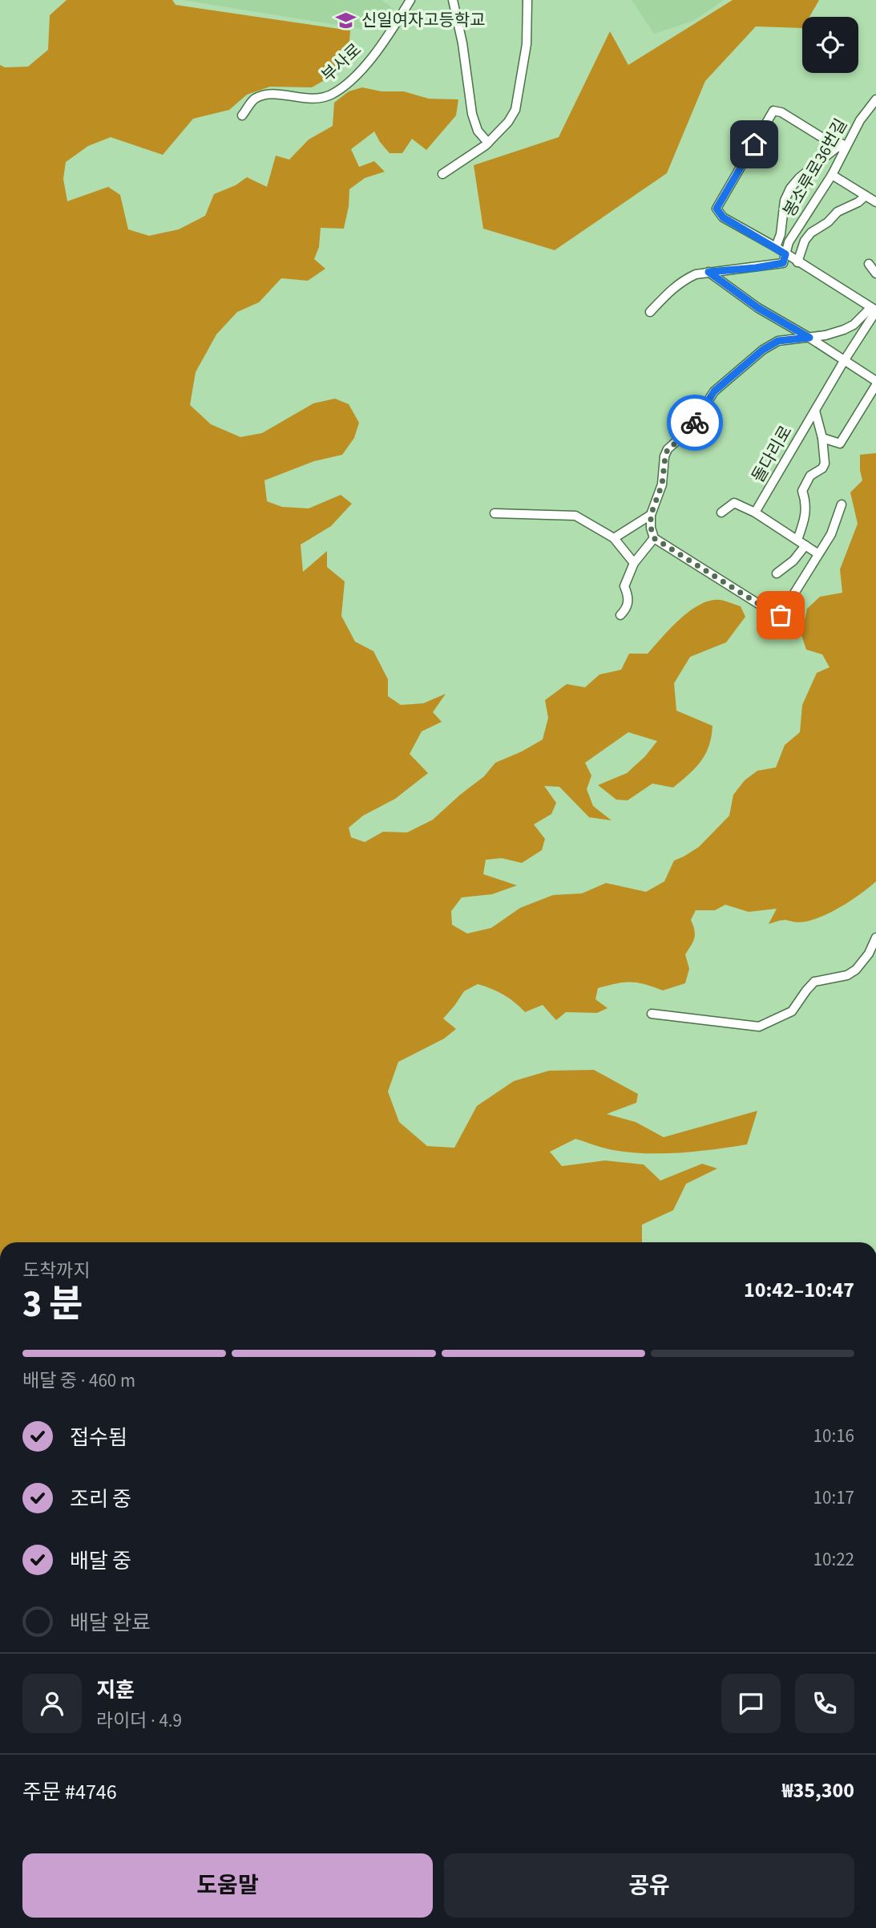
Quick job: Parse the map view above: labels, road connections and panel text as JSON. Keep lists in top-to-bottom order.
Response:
{
  "streets": {
    "street": ["부사로", "봉소루로36번길", "돌다리로"]
  },
  "places": {
    "school or university": ["신일여자고등학교"]
  },
  "page": {
    "heading": ["3 분", "도착까지", "10:42–10:47"],
    "panel": [
      "지훈",
      "라이더 · 4.9",
      "주문 #4746",
      "₩35,300"
    ],
    "bar": "배달 중 · 460 m",
    "list": [
      ["접수됨", "10:16"],
      ["조리 중", "10:17"],
      ["배달 중", "10:22"],
      "배달 완료"
    ],
    "buttons": ["도움말", "공유"]
  }
}
